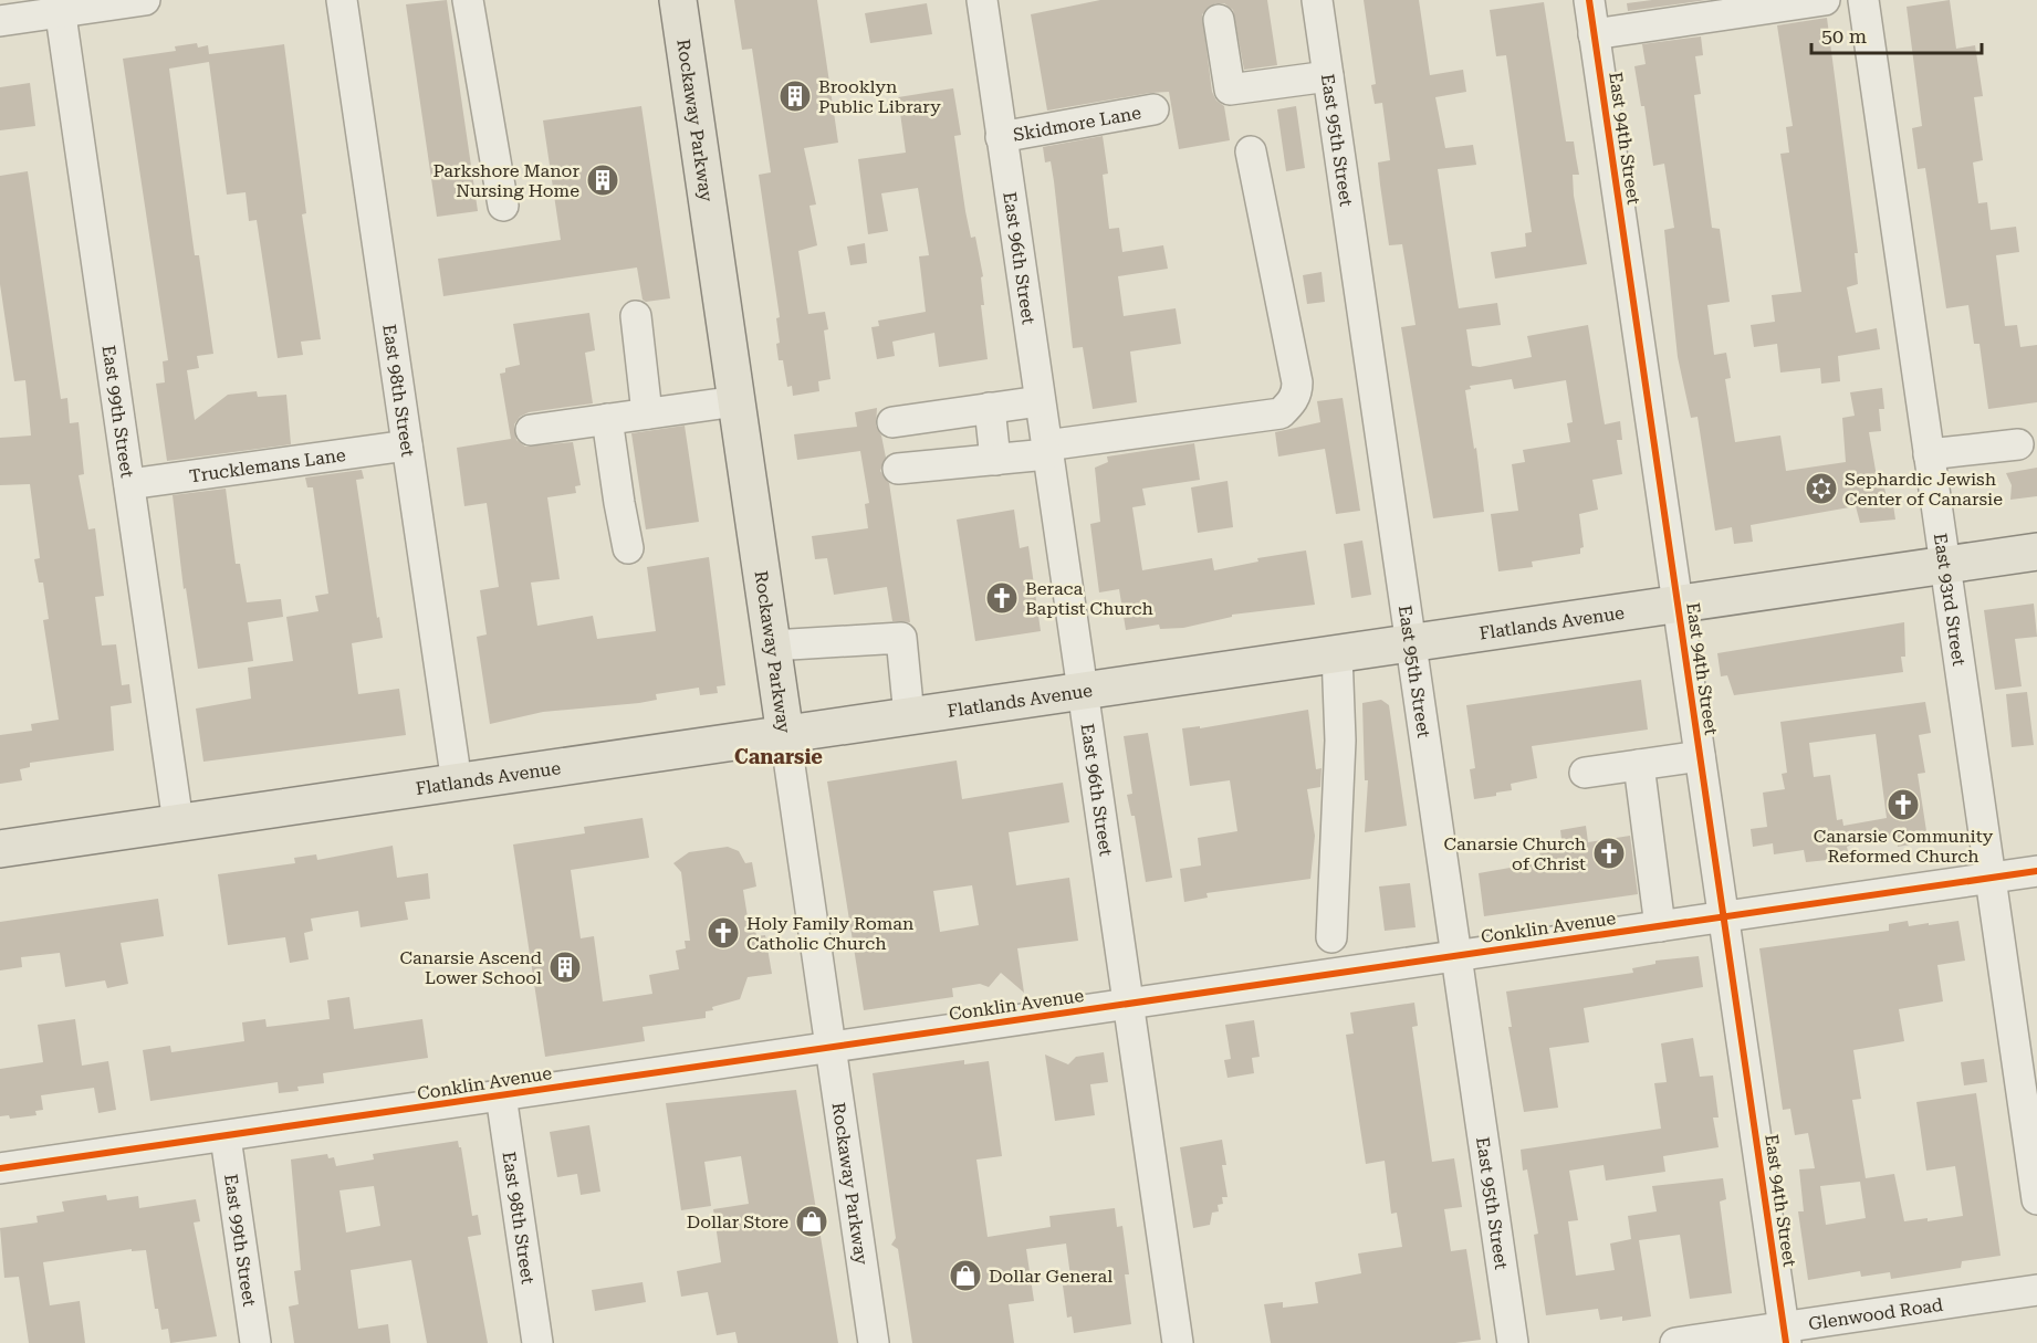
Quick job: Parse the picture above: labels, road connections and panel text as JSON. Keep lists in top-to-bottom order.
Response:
{
  "streets": {
    "main road": ["Rockaway Parkway", "Flatlands Avenue"],
    "street": [
      "Skidmore Lane",
      "East 94th Street",
      "East 95th Street",
      "East 96th Street",
      "East 98th Street",
      "East 99th Street",
      "Trucklemans Lane",
      "East 93rd Street",
      "Conklin Avenue",
      "Glenwood Road"
    ]
  },
  "crossings": [
    ["Rockaway Parkway", "Flatlands Avenue"],
    ["Rockaway Parkway", "Conklin Avenue"],
    ["Skidmore Lane", "East 96th Street"],
    ["East 94th Street", "Flatlands Avenue"],
    ["East 94th Street", "Conklin Avenue"],
    ["East 94th Street", "Glenwood Road"],
    ["East 95th Street", "Flatlands Avenue"],
    ["East 95th Street", "Conklin Avenue"],
    ["East 96th Street", "Flatlands Avenue"],
    ["East 96th Street", "Conklin Avenue"],
    ["East 98th Street", "Trucklemans Lane"],
    ["East 98th Street", "Flatlands Avenue"],
    ["East 98th Street", "Conklin Avenue"],
    ["East 99th Street", "Trucklemans Lane"],
    ["East 99th Street", "Flatlands Avenue"],
    ["East 99th Street", "Conklin Avenue"],
    ["East 93rd Street", "Flatlands Avenue"],
    ["East 93rd Street", "Conklin Avenue"]
  ],
  "districts": ["Canarsie"],
  "places": {
    "building": ["Brooklyn Public Library", "Parkshore Manor Nursing Home", "Canarsie Ascend Lower School"],
    "synagogue": ["Sephardic Jewish Center of Canarsie"],
    "church": [
      "Beraca Baptist Church",
      "Canarsie Community Reformed Church",
      "Canarsie Church of Christ",
      "Holy Family Roman Catholic Church"
    ],
    "shop": ["Dollar Store", "Dollar General"]
  },
  "scale_bar": "50 m"
}
